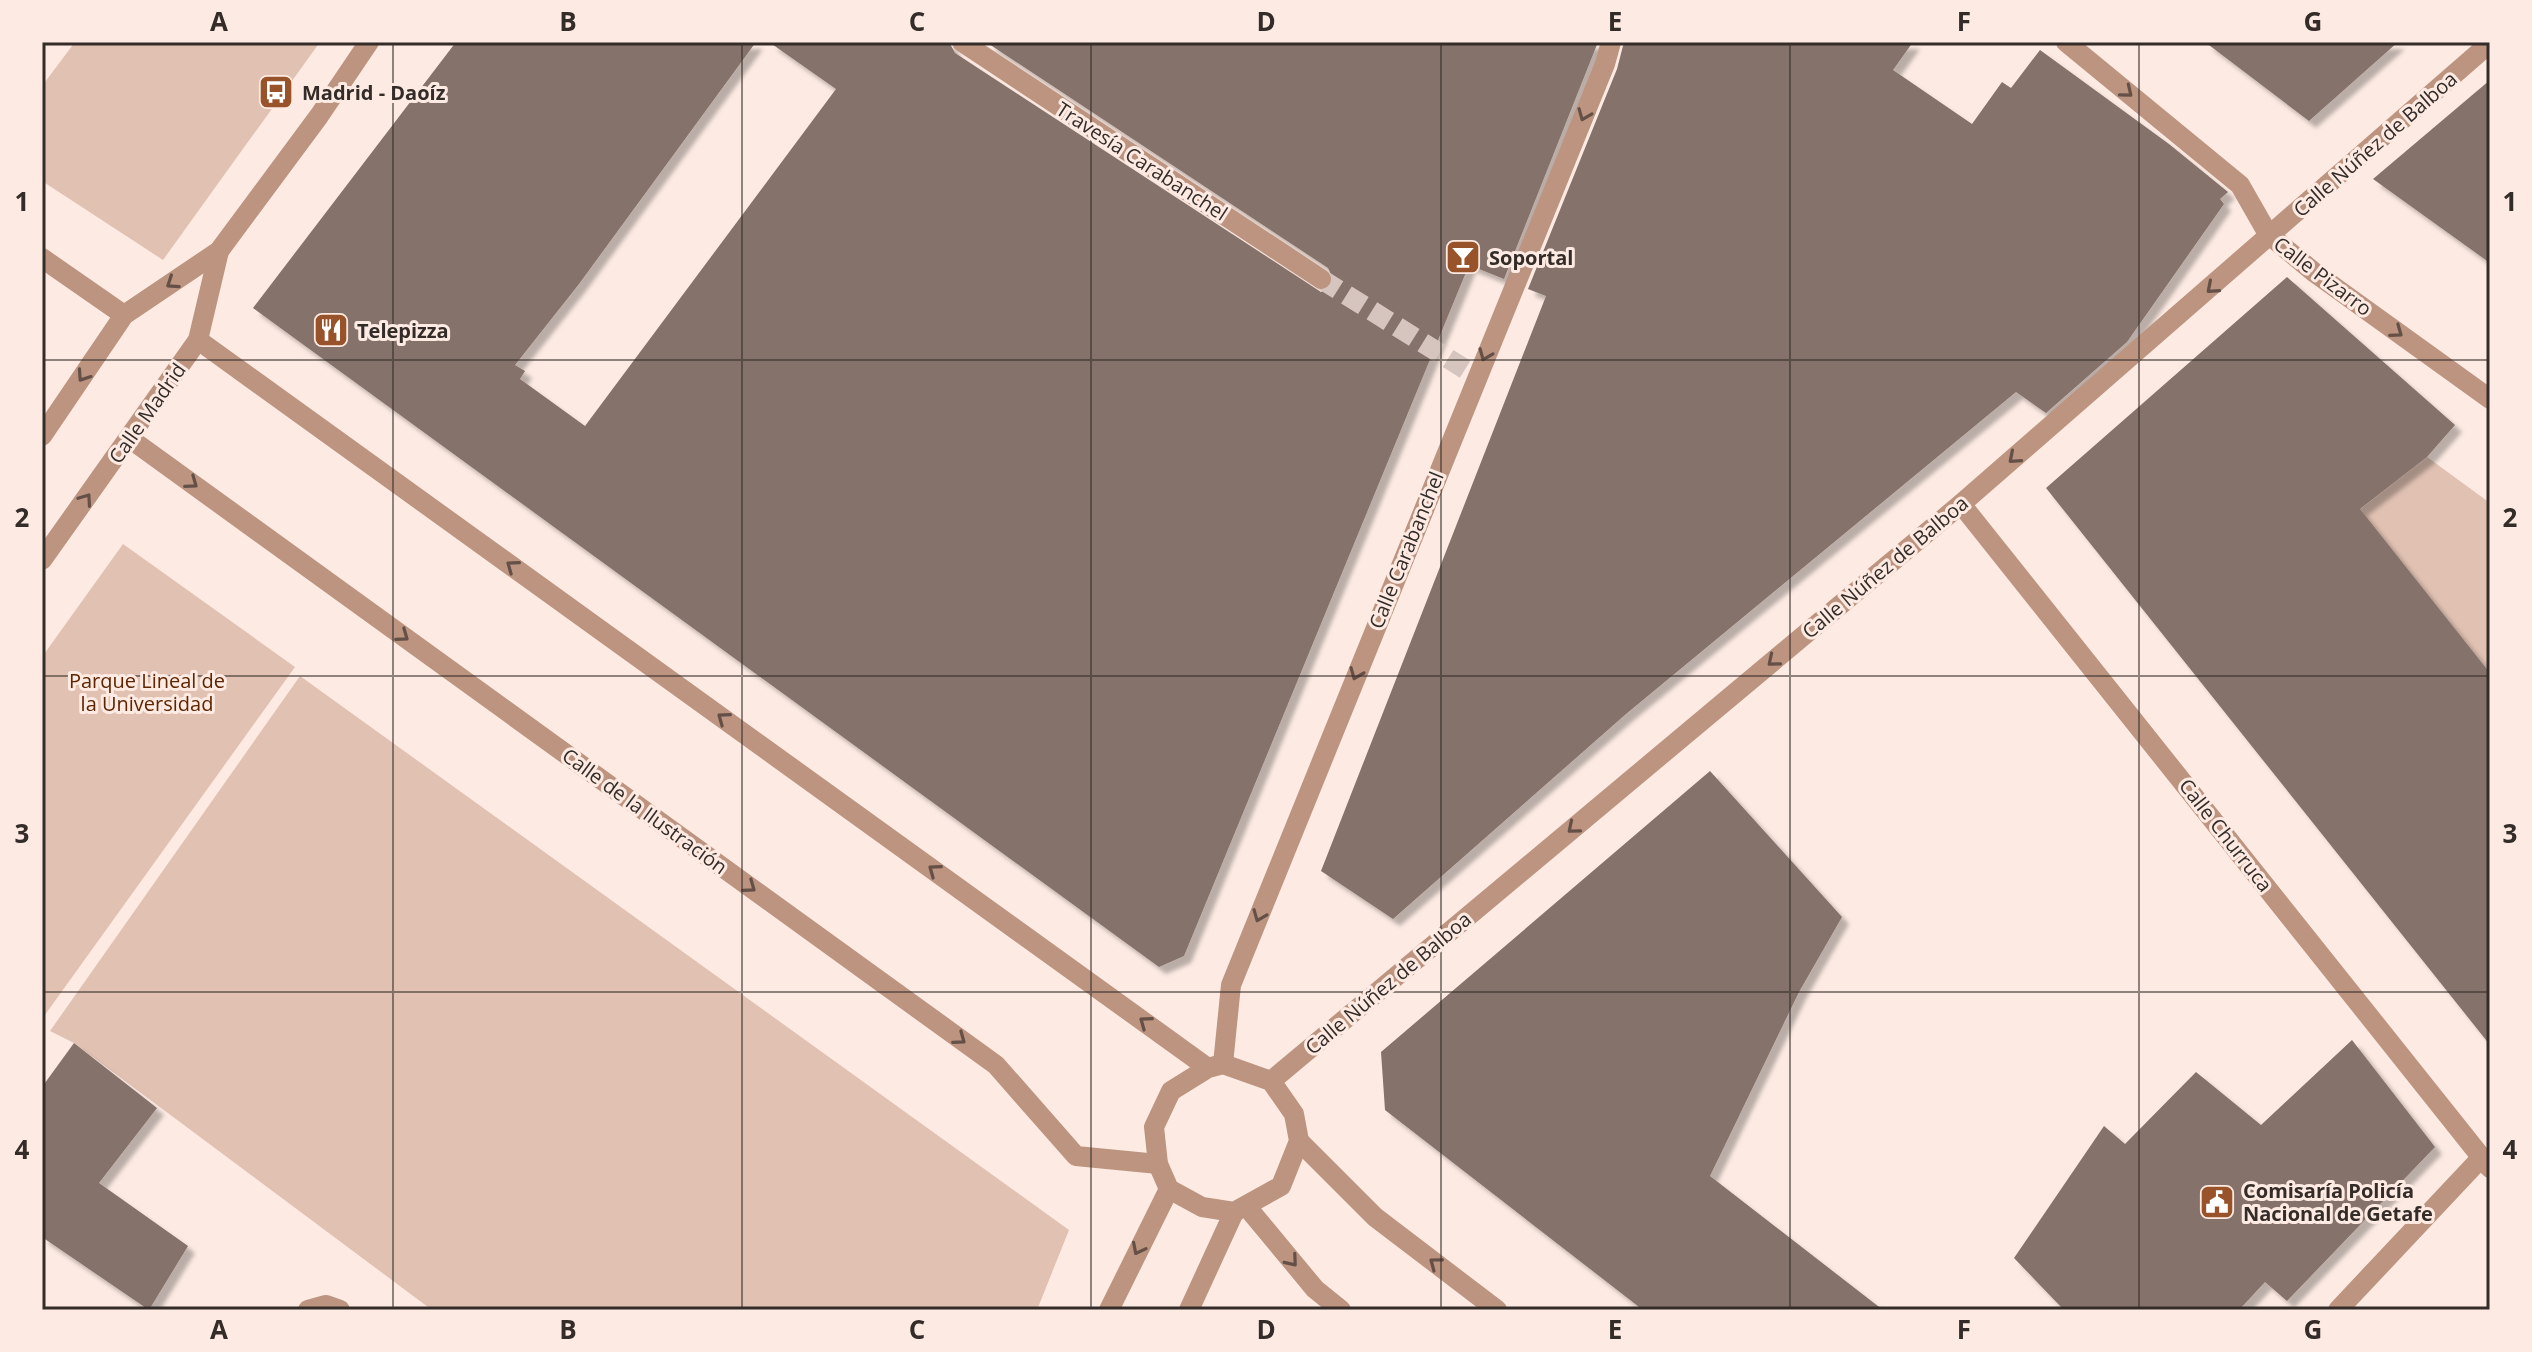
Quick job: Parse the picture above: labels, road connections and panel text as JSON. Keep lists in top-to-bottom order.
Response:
{
  "streets": {
    "street": [
      "Calle Núñez de Balboa",
      "Travesía Carabanchel",
      "Calle Pizarro",
      "Calle Madrid",
      "Calle Carabanchel",
      "Calle de la Ilustración",
      "Calle Churruca"
    ]
  },
  "crossings": [
    ["Calle Núñez de Balboa", "Calle Pizarro"],
    ["Calle Núñez de Balboa", "Calle Carabanchel"],
    ["Calle Núñez de Balboa", "Calle de la Ilustración"],
    ["Calle Núñez de Balboa", "Calle Churruca"],
    ["Calle Madrid", "Calle de la Ilustración"],
    ["Calle Carabanchel", "Calle de la Ilustración"]
  ],
  "one_way": ["Calle Núñez de Balboa", "Calle Pizarro", "Calle Carabanchel"],
  "parks": ["Parque Lineal de la Universidad"],
  "places": {
    "bus stop": ["Madrid - Daoíz"],
    "bar": ["Soportal"],
    "restaurant": ["Telepizza"],
    "public building": ["Comisaría Policía Nacional de Getafe"]
  },
  "grid": {
    "columns": [
      "A",
      "B",
      "C",
      "D",
      "E",
      "F",
      "G"
    ],
    "rows": [
      "1",
      "2",
      "3",
      "4"
    ]
  }
}
